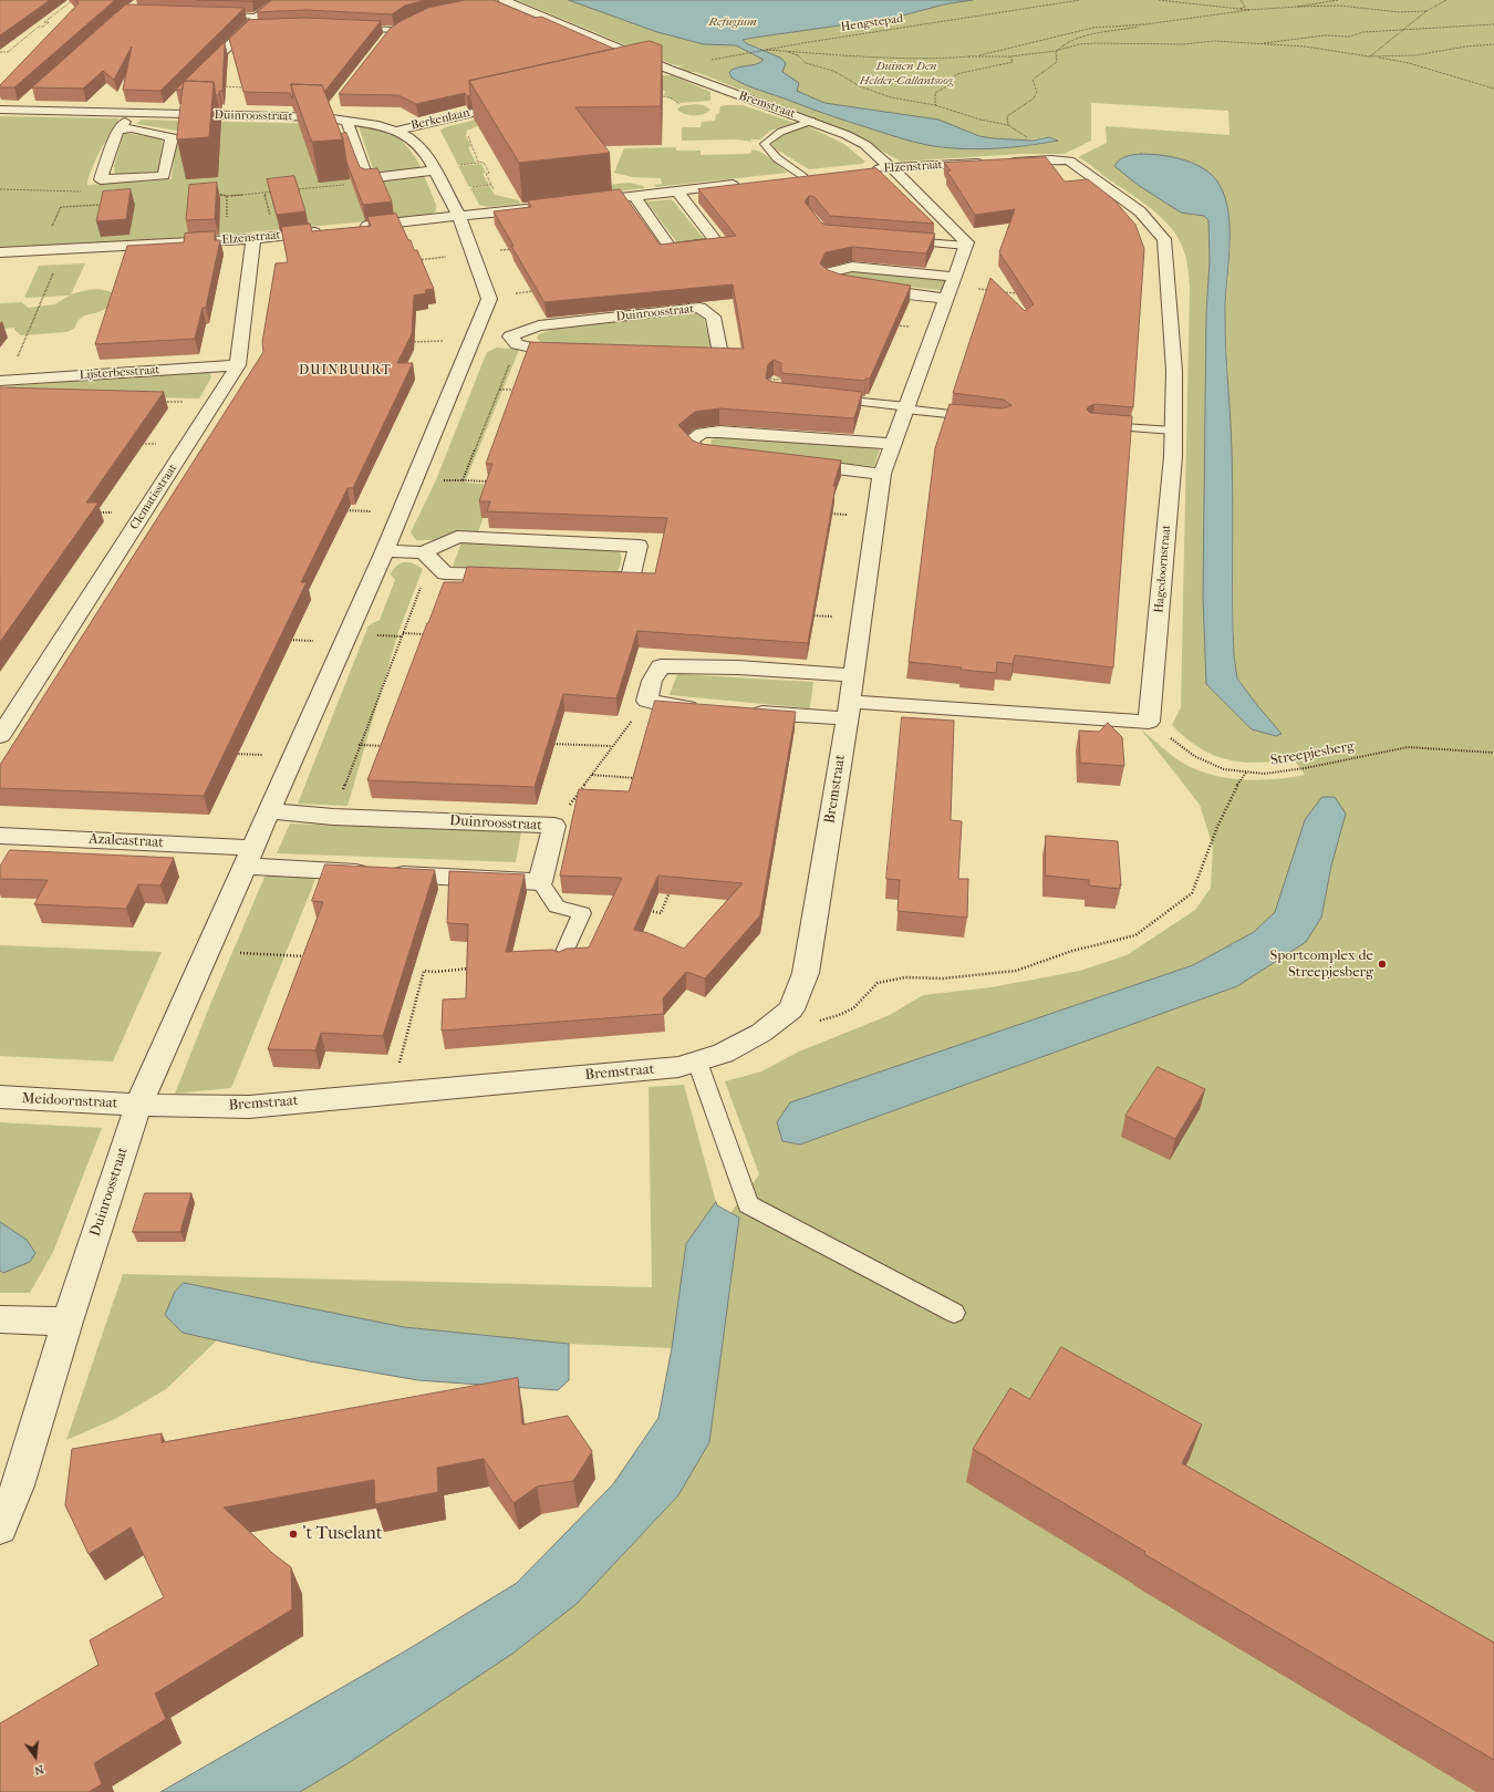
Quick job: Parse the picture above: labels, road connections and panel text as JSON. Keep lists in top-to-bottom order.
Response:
{
  "streets": {
    "street": [
      "Bremstraat",
      "Duinroosstraat",
      "Berkenlaan",
      "Elzenstraat",
      "Lijsterbesstraat",
      "Clematisstraat",
      "Hagedoornstraat",
      "Azaleastraat",
      "Meidoornstraat"
    ],
    "path": ["Hengstepad", "Streepjesberg"]
  },
  "crossings": [
    ["Hengstepad", "Bremstraat"],
    ["Bremstraat", "Duinroosstraat"],
    ["Bremstraat", "Elzenstraat"],
    ["Bremstraat", "Meidoornstraat"],
    ["Duinroosstraat", "Berkenlaan"],
    ["Duinroosstraat", "Azaleastraat"],
    ["Duinroosstraat", "Meidoornstraat"],
    ["Elzenstraat", "Clematisstraat"],
    ["Elzenstraat", "Hagedoornstraat"],
    ["Lijsterbesstraat", "Clematisstraat"],
    ["Hagedoornstraat", "Streepjesberg"]
  ],
  "districts": ["DUINBUURT"],
  "parks": ["Refugium", "Duinen Den Helder-Callantsoog"],
  "places": ["Sportcomplex de Streepjesberg", "'t Tuselant"],
  "north": "bottom"
}
